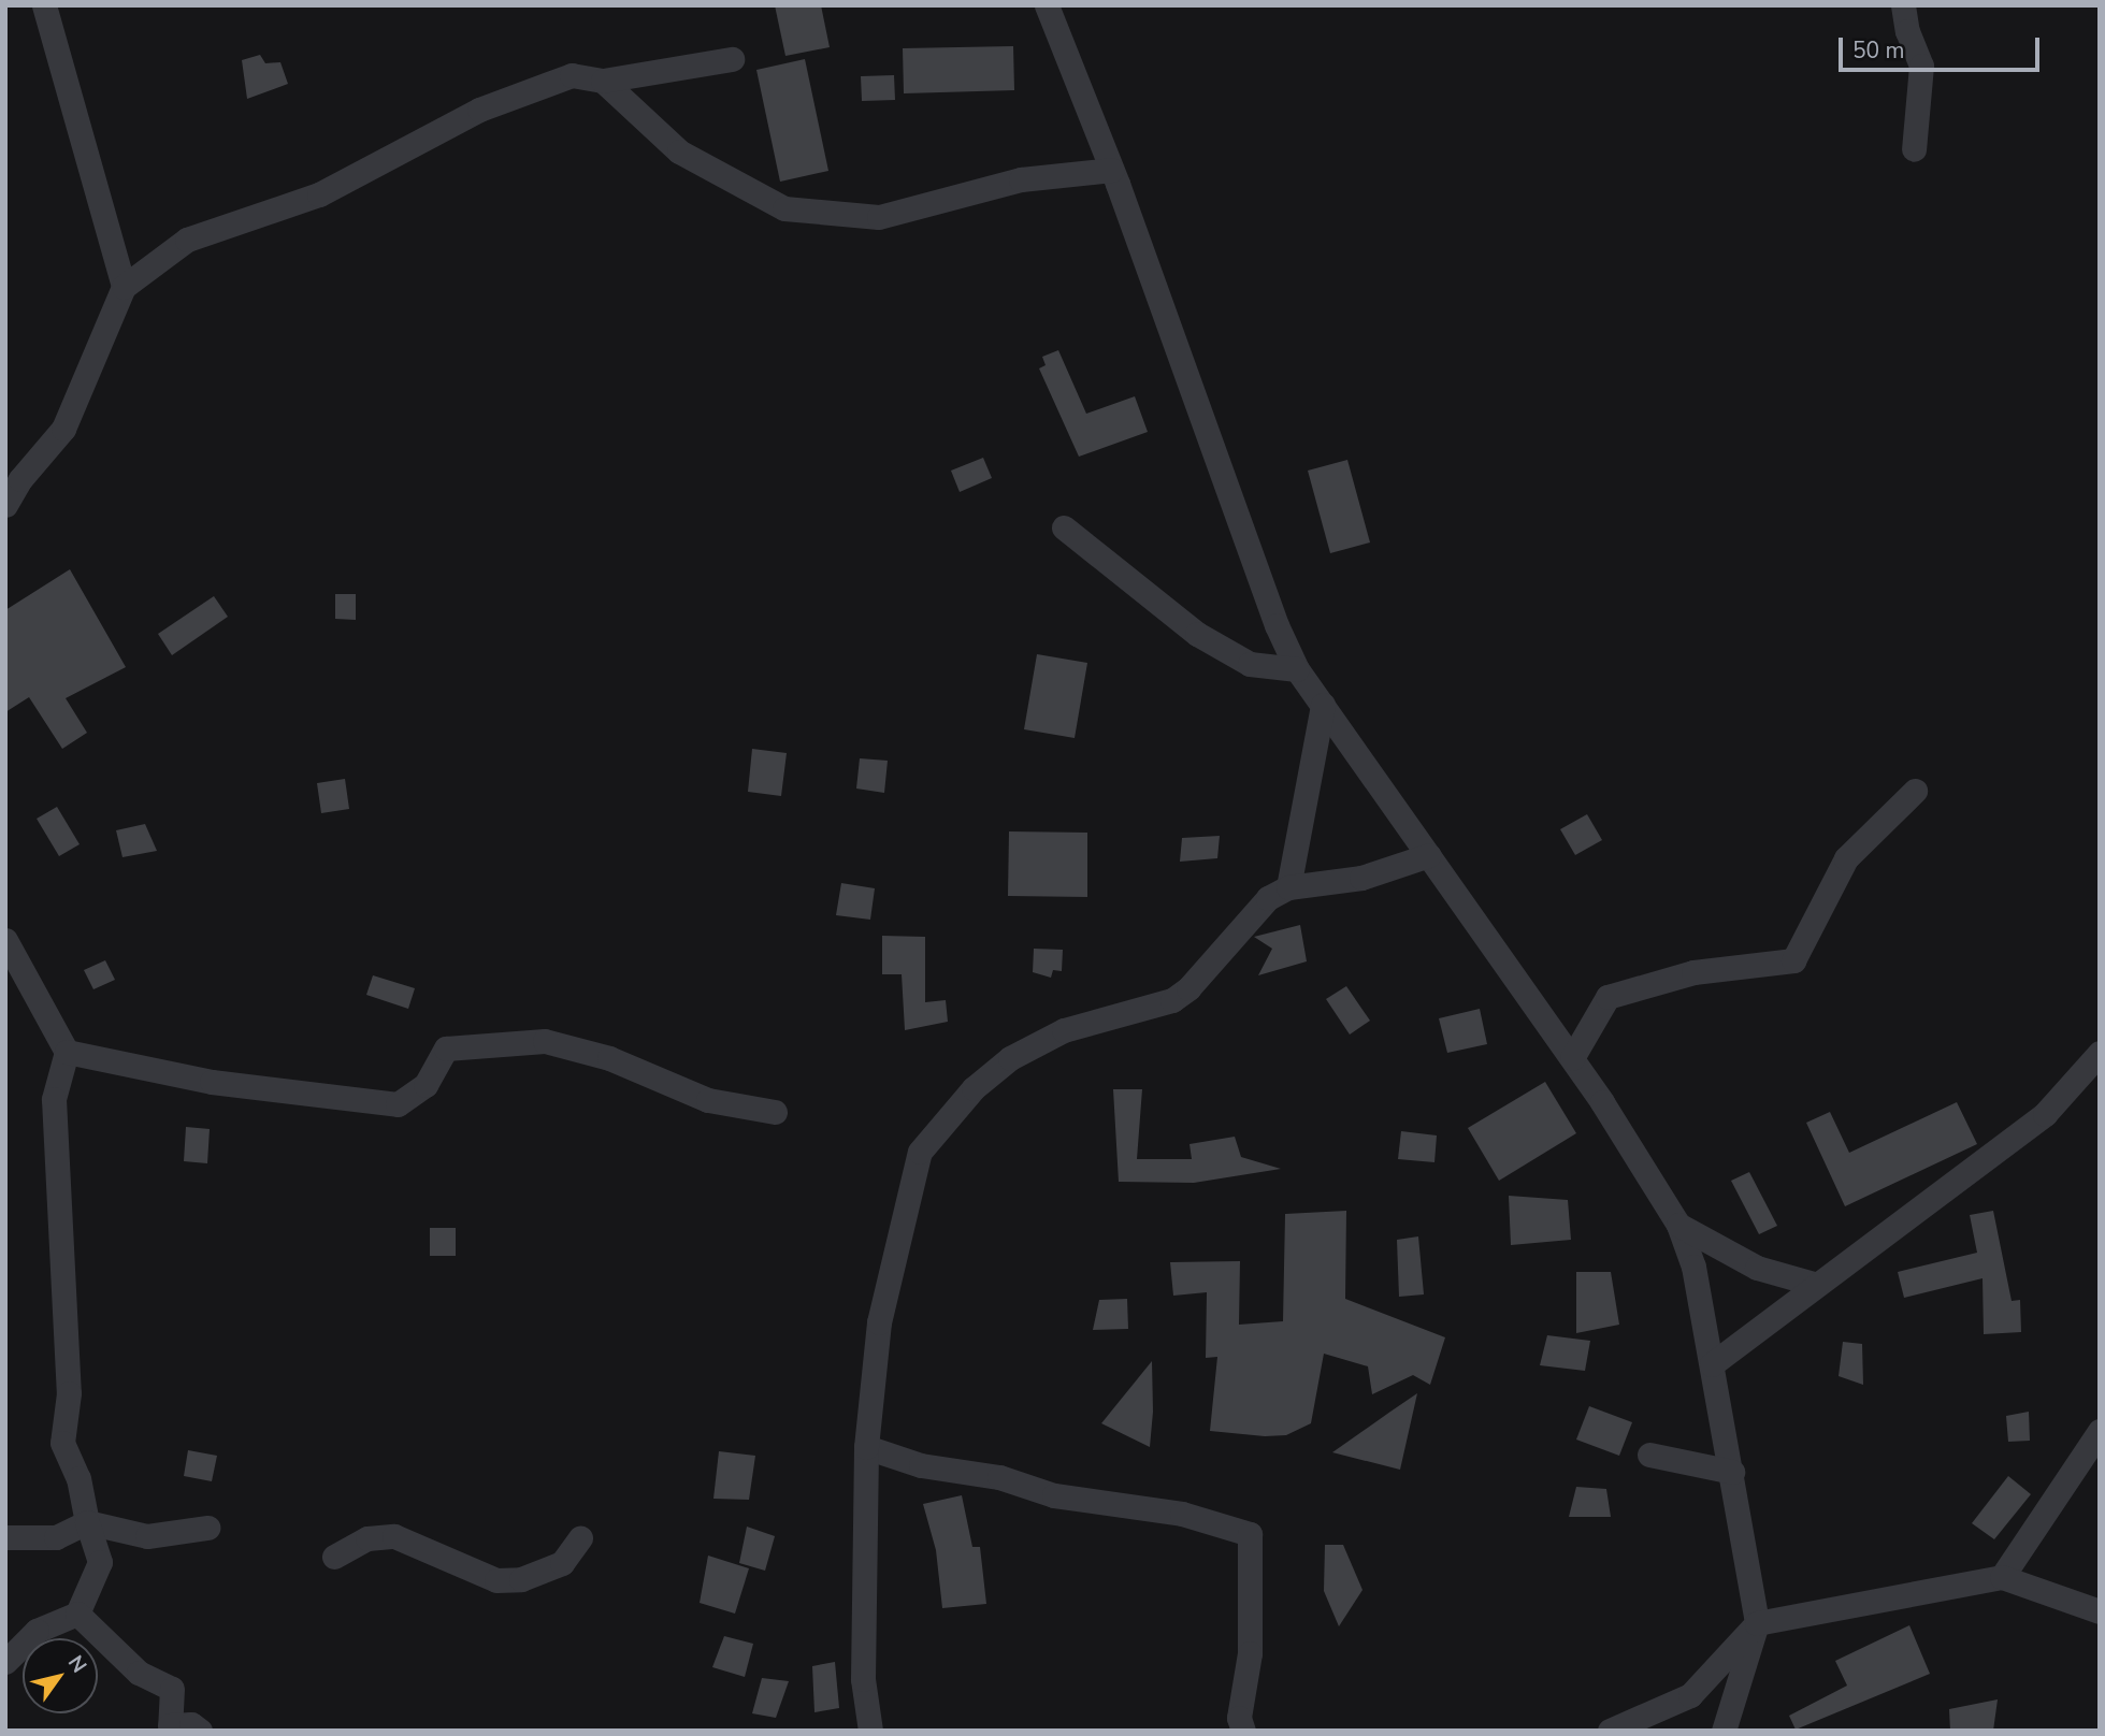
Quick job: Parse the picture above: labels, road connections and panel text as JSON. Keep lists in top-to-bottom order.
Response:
{
  "scale_bar": "50 m",
  "north": "top right"
}
